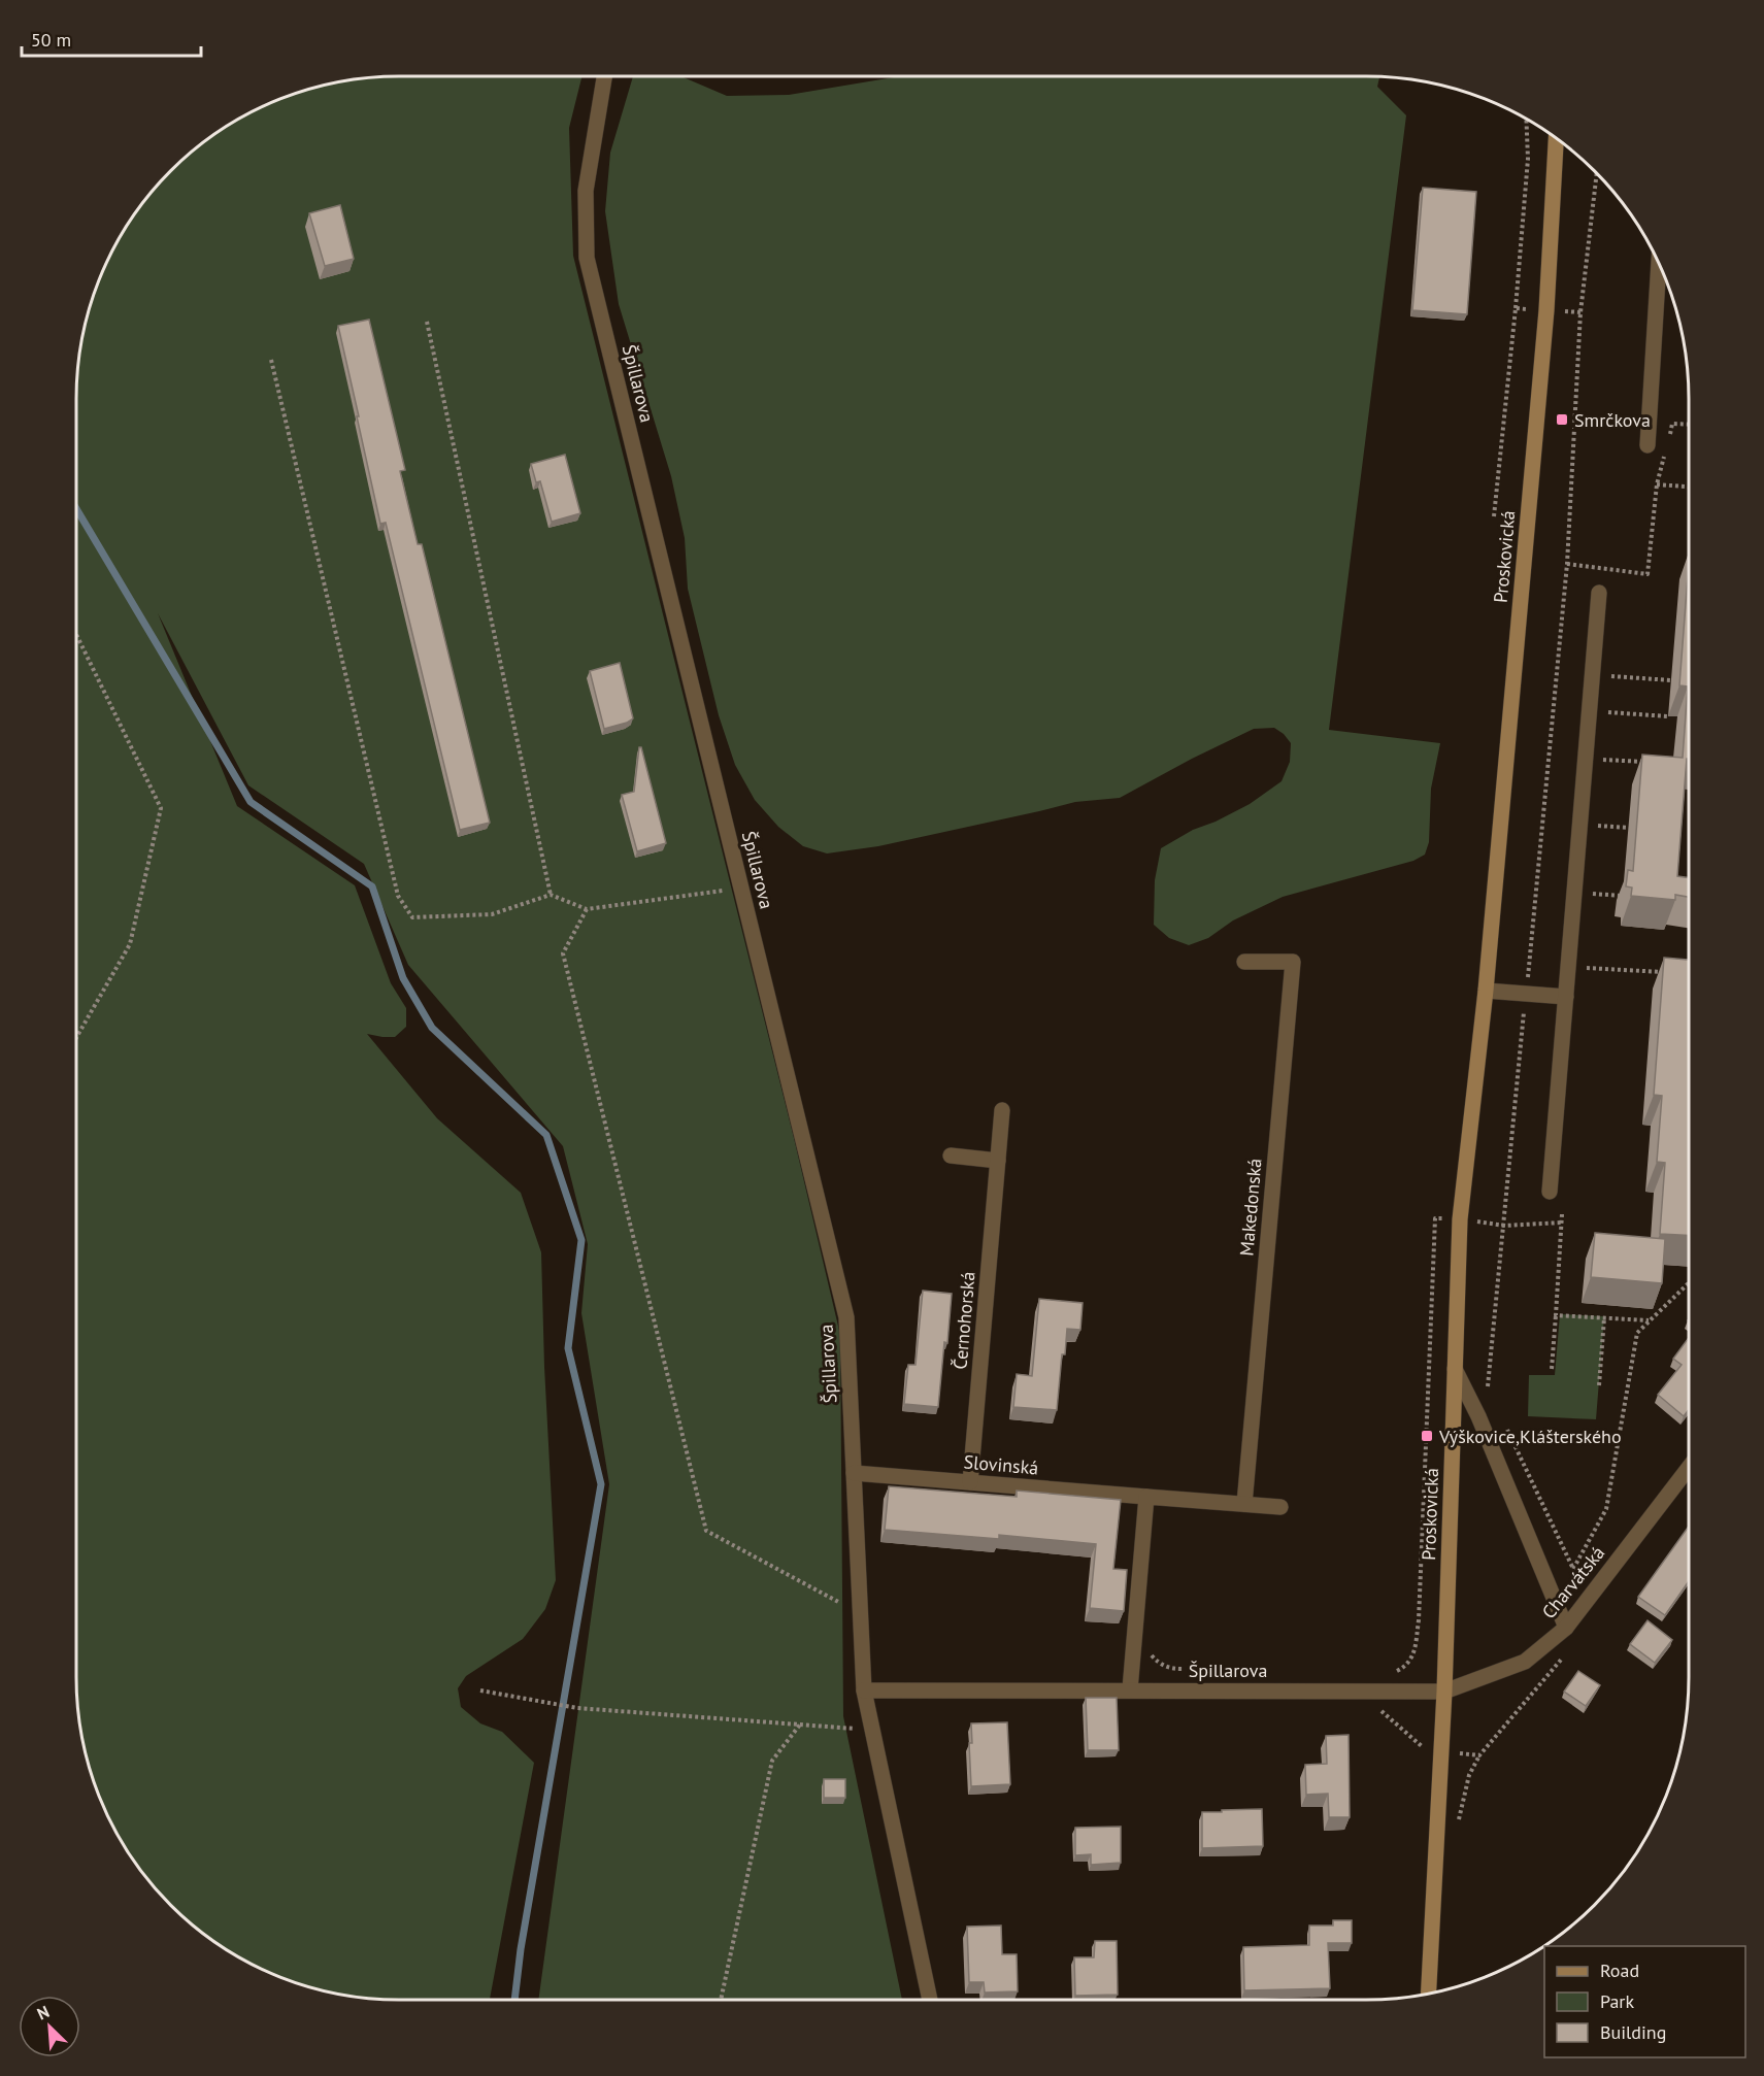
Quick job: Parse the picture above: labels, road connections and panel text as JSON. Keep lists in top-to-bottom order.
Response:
{
  "streets": {
    "street": [
      "Špillarova",
      "Proskovická",
      "Makedonská",
      "Černohorská",
      "Slovinská",
      "Charvátská"
    ]
  },
  "crossings": [
    ["Špillarova", "Proskovická"],
    ["Špillarova", "Slovinská"],
    ["Špillarova", "Charvátská"],
    ["Proskovická", "Charvátská"],
    ["Makedonská", "Slovinská"],
    ["Černohorská", "Slovinská"]
  ],
  "places": {
    "transit": ["Smrčkova", "Výškovice,Klášterského"]
  },
  "legend": ["Road", "Park", "Building"],
  "scale_bar": "50 m",
  "north": "top left"
}
